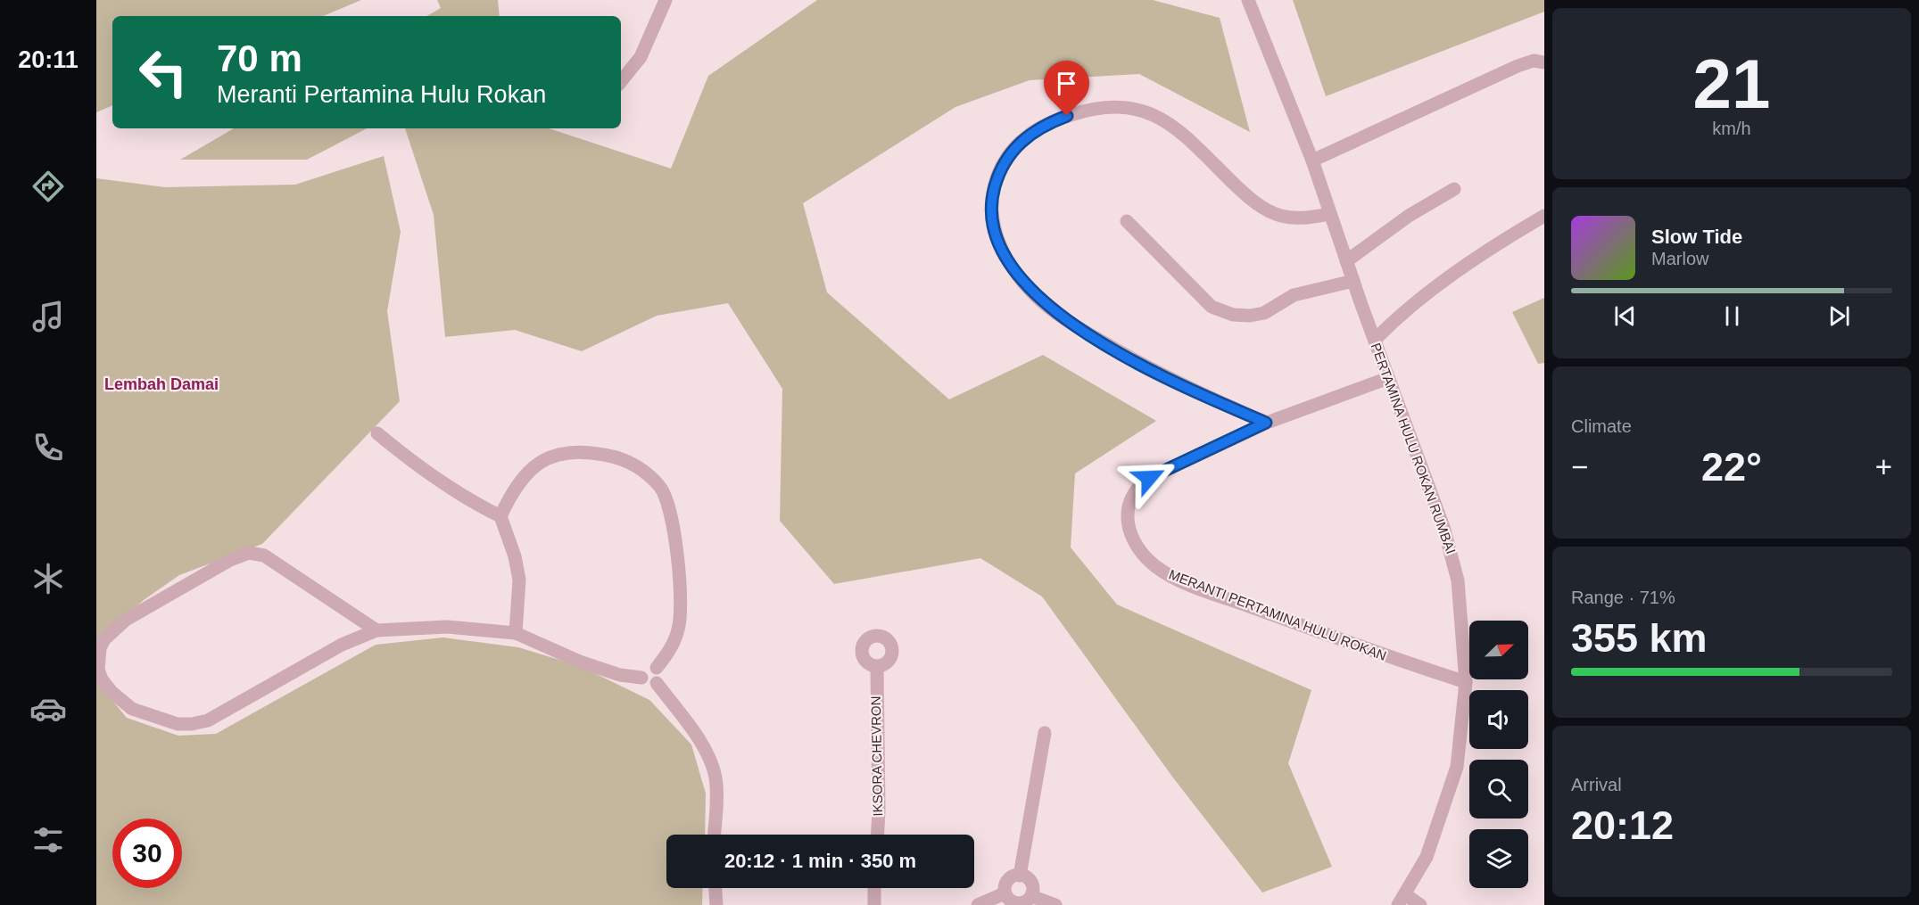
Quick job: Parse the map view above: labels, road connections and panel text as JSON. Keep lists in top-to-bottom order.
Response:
{
  "streets": {
    "street": ["PERTAMINA HULU ROKAN RUMBAI", "MERANTI PERTAMINA HULU ROKAN", "IKSORA CHEVRON"]
  },
  "crossings": [
    ["PERTAMINA HULU ROKAN RUMBAI", "MERANTI PERTAMINA HULU ROKAN"]
  ],
  "districts": ["Lembah Damai"],
  "north": "top right",
  "page": {
    "tabs": "20:11",
    "tile": [
      ["21", "km/h"],
      "Climate",
      ["Range · 71%", "355 km"],
      ["Arrival", "20:12"]
    ],
    "turn": ["70 m", "Meranti Pertamina Hulu Rokan"],
    "song": ["Slow Tide", "Marlow"],
    "heat": ["−", "22°", "+"],
    "limit": "30",
    "trip": "20:12 · 1 min · 350 m"
  }
}
